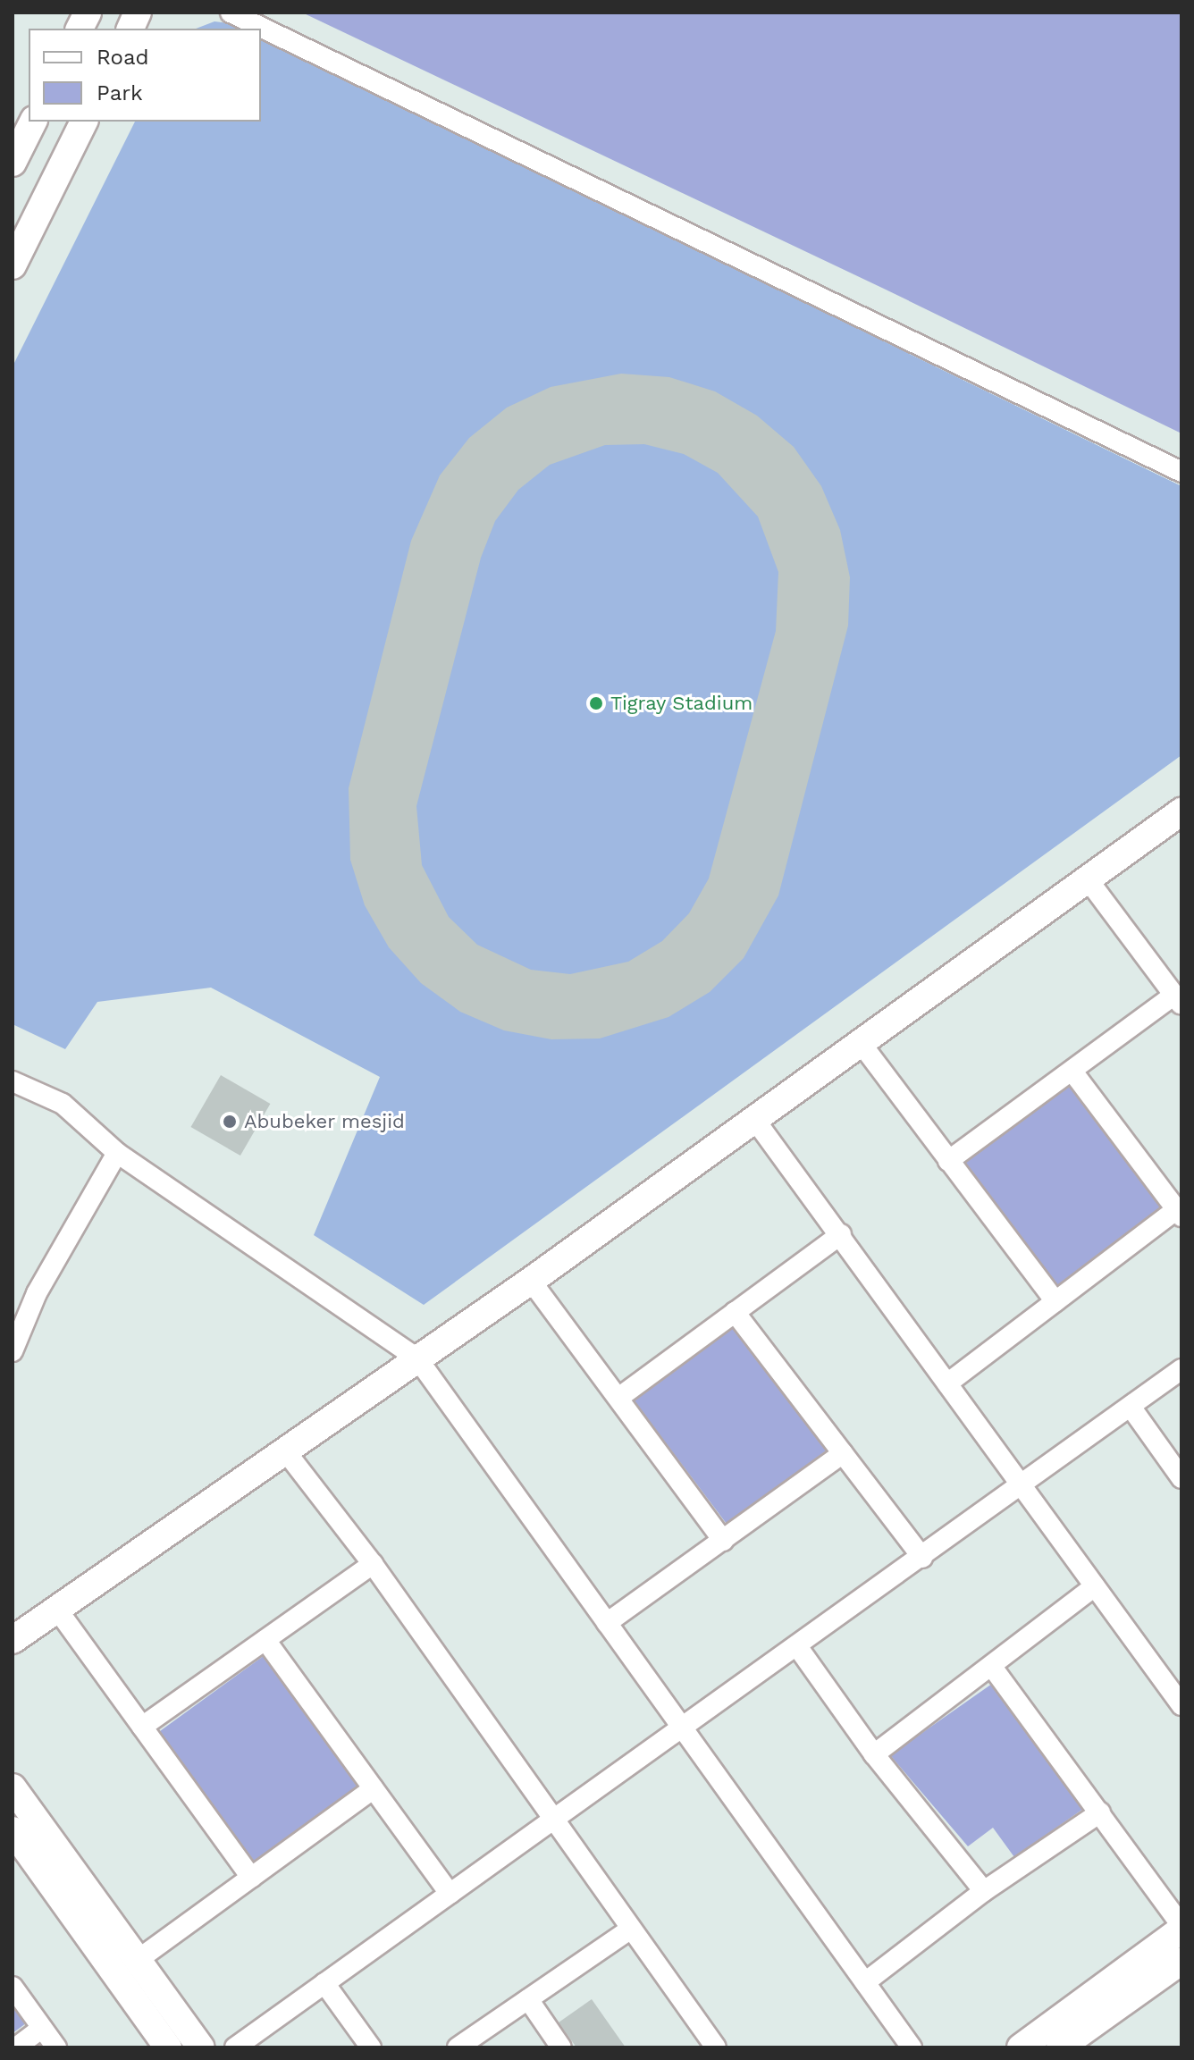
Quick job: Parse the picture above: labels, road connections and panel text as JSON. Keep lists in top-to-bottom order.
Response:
{
  "places": ["Tigray Stadium", "Abubeker mesjid"],
  "legend": ["Road", "Park"]
}
